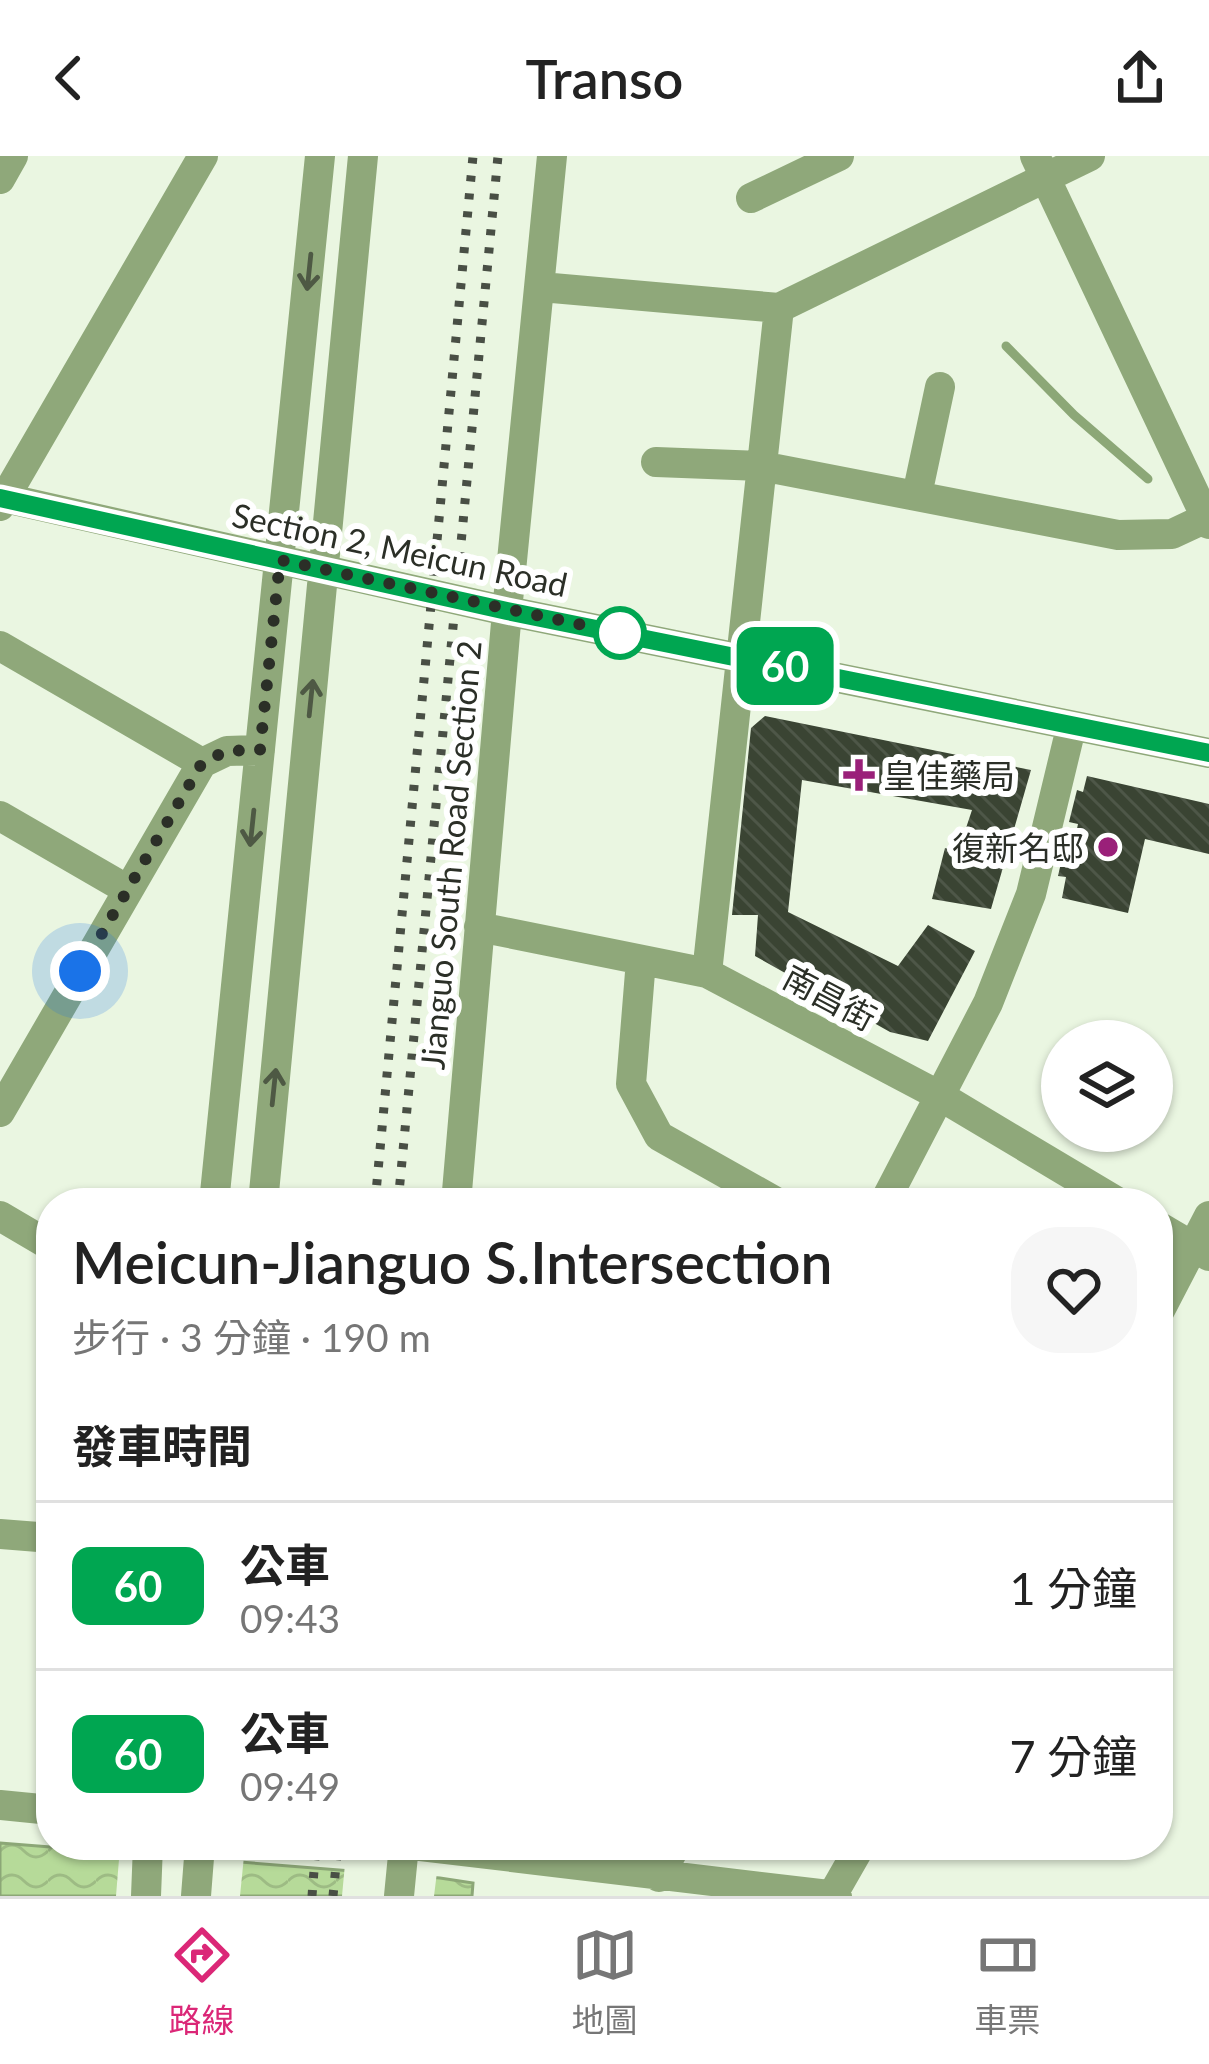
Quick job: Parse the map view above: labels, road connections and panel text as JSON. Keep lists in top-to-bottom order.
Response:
{
  "streets": {
    "street": ["Section 2, Meicun Road", "Jianguo South Road Section 2", "南昌街"]
  },
  "crossings": [
    ["Section 2, Meicun Road", "Jianguo South Road Section 2"],
    ["Jianguo South Road Section 2", "南昌街"]
  ],
  "places": {
    "health": ["皇佳藥局"],
    "other": ["復新名邸"]
  },
  "lines": ["bus line 60"],
  "page": {
    "header": "Transo",
    "on_map": "60",
    "heading": [
      ["Meicun-Jianguo S.Intersection", "步行 · 3 分鐘 · 190 m"],
      "發車時間"
    ],
    "list": [
      {
        "mark": "60",
        "name": "公車",
        "note": "09:43",
        "value": "1 分鐘"
      },
      {
        "mark": "60",
        "name": "公車",
        "note": "09:49",
        "value": "7 分鐘"
      }
    ],
    "tabs": ["路線", "地圖", "車票"]
  }
}
